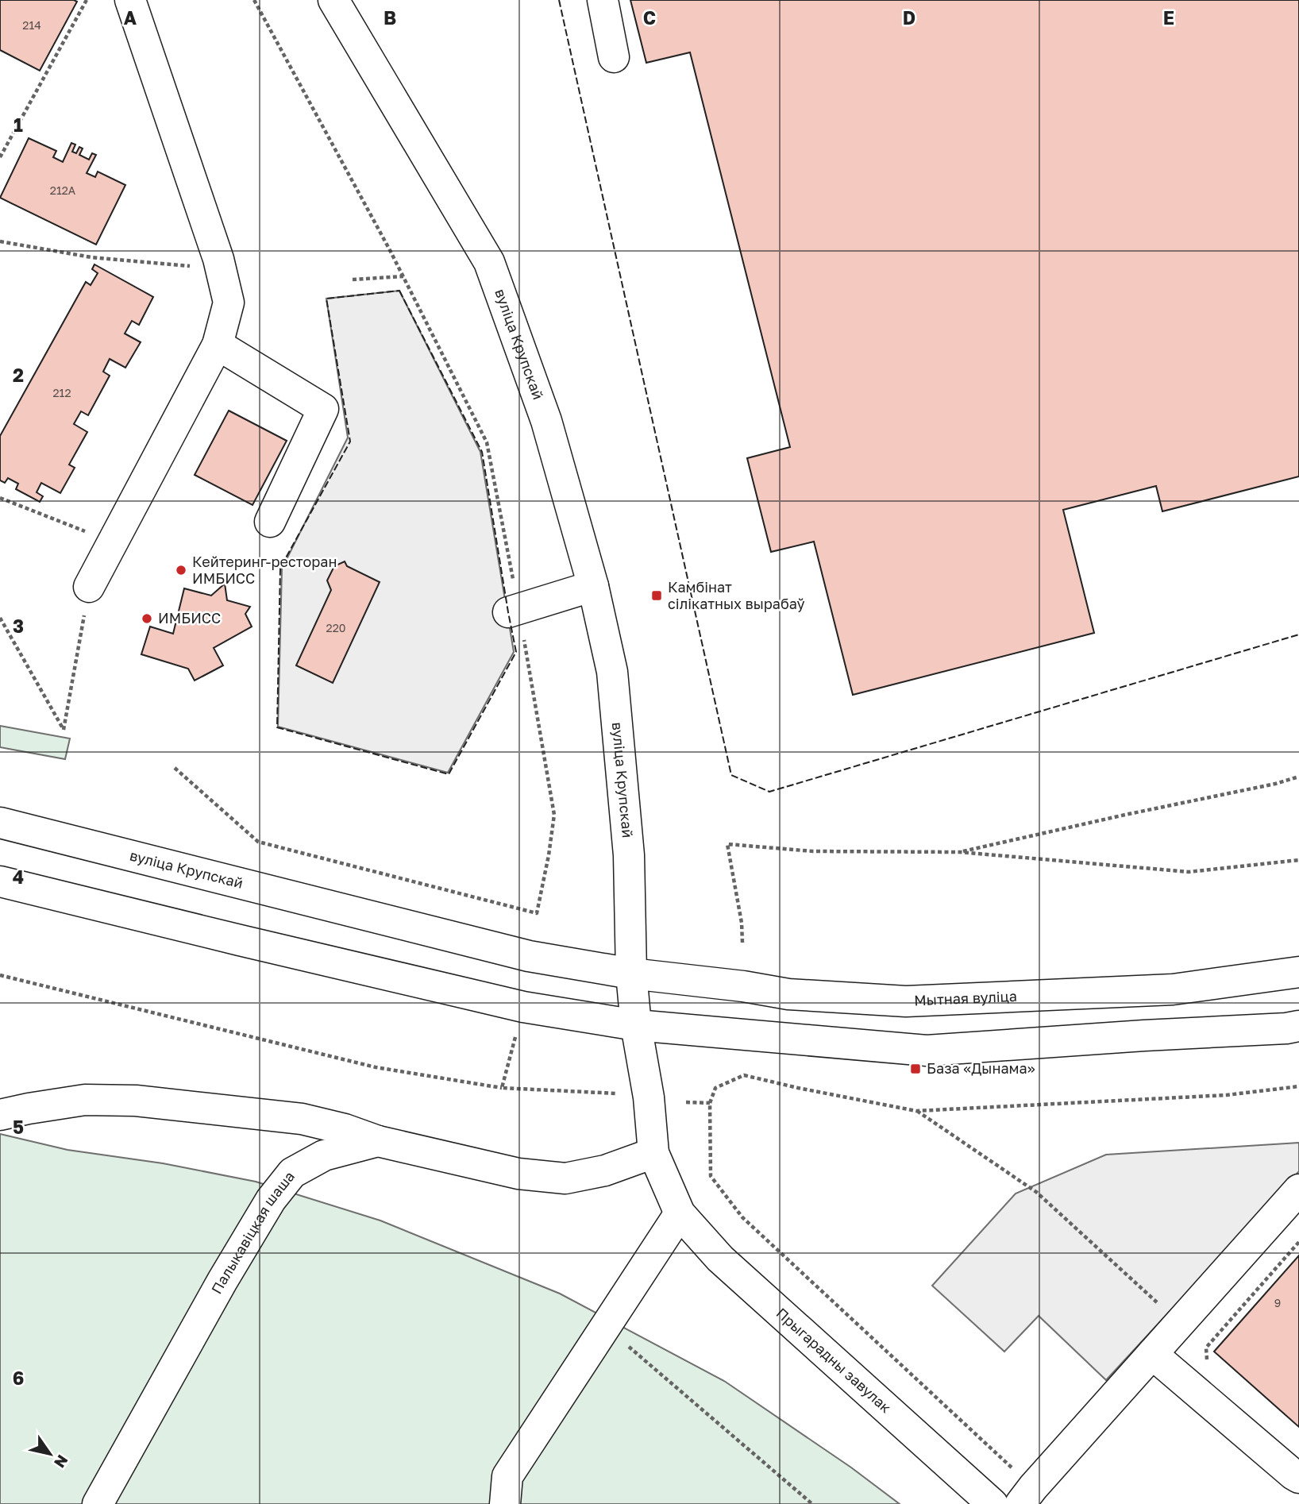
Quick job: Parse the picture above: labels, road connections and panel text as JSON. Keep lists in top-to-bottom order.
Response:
{
  "streets": {
    "main road": [
      "вуліца Крупскай",
      "Мытная вуліца",
      "Палыкавіцкая шаша",
      "Прыгарадны завулак"
    ]
  },
  "crossings": [
    ["вуліца Крупскай", "Мытная вуліца"],
    ["Палыкавіцкая шаша", "Прыгарадны завулак"]
  ],
  "places": {
    "other": ["Кейтеринг-ресторан ИМБИСС", "ИМБИСС"],
    "transit": ["Камбінат сілікатных вырабаў", "База «Дынама»"]
  },
  "house_numbers": [
    "214",
    "212А",
    "212",
    "220",
    "9"
  ],
  "north": "bottom right",
  "grid": {
    "columns": [
      "A",
      "B",
      "C",
      "D",
      "E"
    ],
    "rows": [
      "1",
      "2",
      "3",
      "4",
      "5",
      "6"
    ]
  }
}
